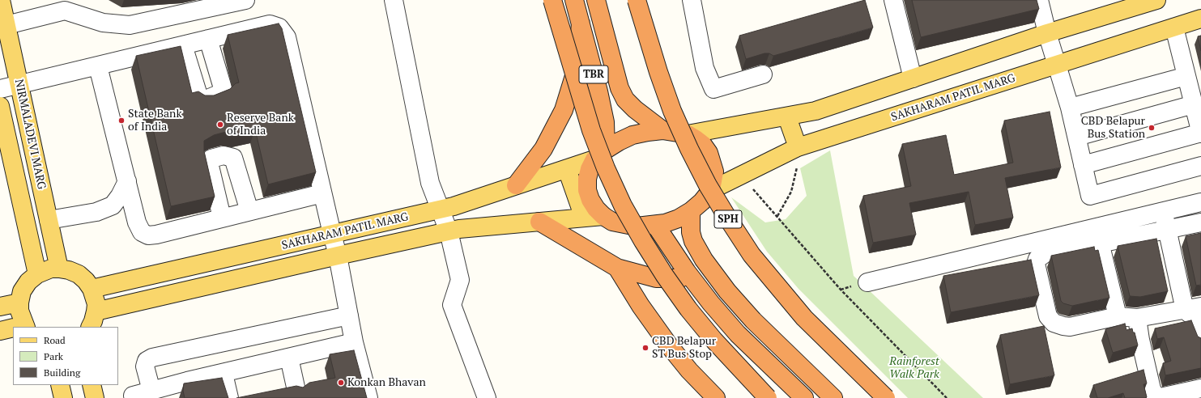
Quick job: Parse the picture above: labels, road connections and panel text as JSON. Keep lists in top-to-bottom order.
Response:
{
  "streets": {
    "highway": ["TBR", "SPH"],
    "main road": ["SAKHARAM PATIL MARG", "NIRMALADEVI MARG"]
  },
  "crossings": [
    ["TBR", "SAKHARAM PATIL MARG"]
  ],
  "parks": ["Rainforest Walk Park"],
  "places": [
    "State Bank of India",
    "Reserve Bank of India",
    "CBD Belapur Bus Station",
    "CBD Belapur ST Bus Stop",
    "Konkan Bhavan"
  ],
  "legend": ["Road", "Park", "Building"]
}
